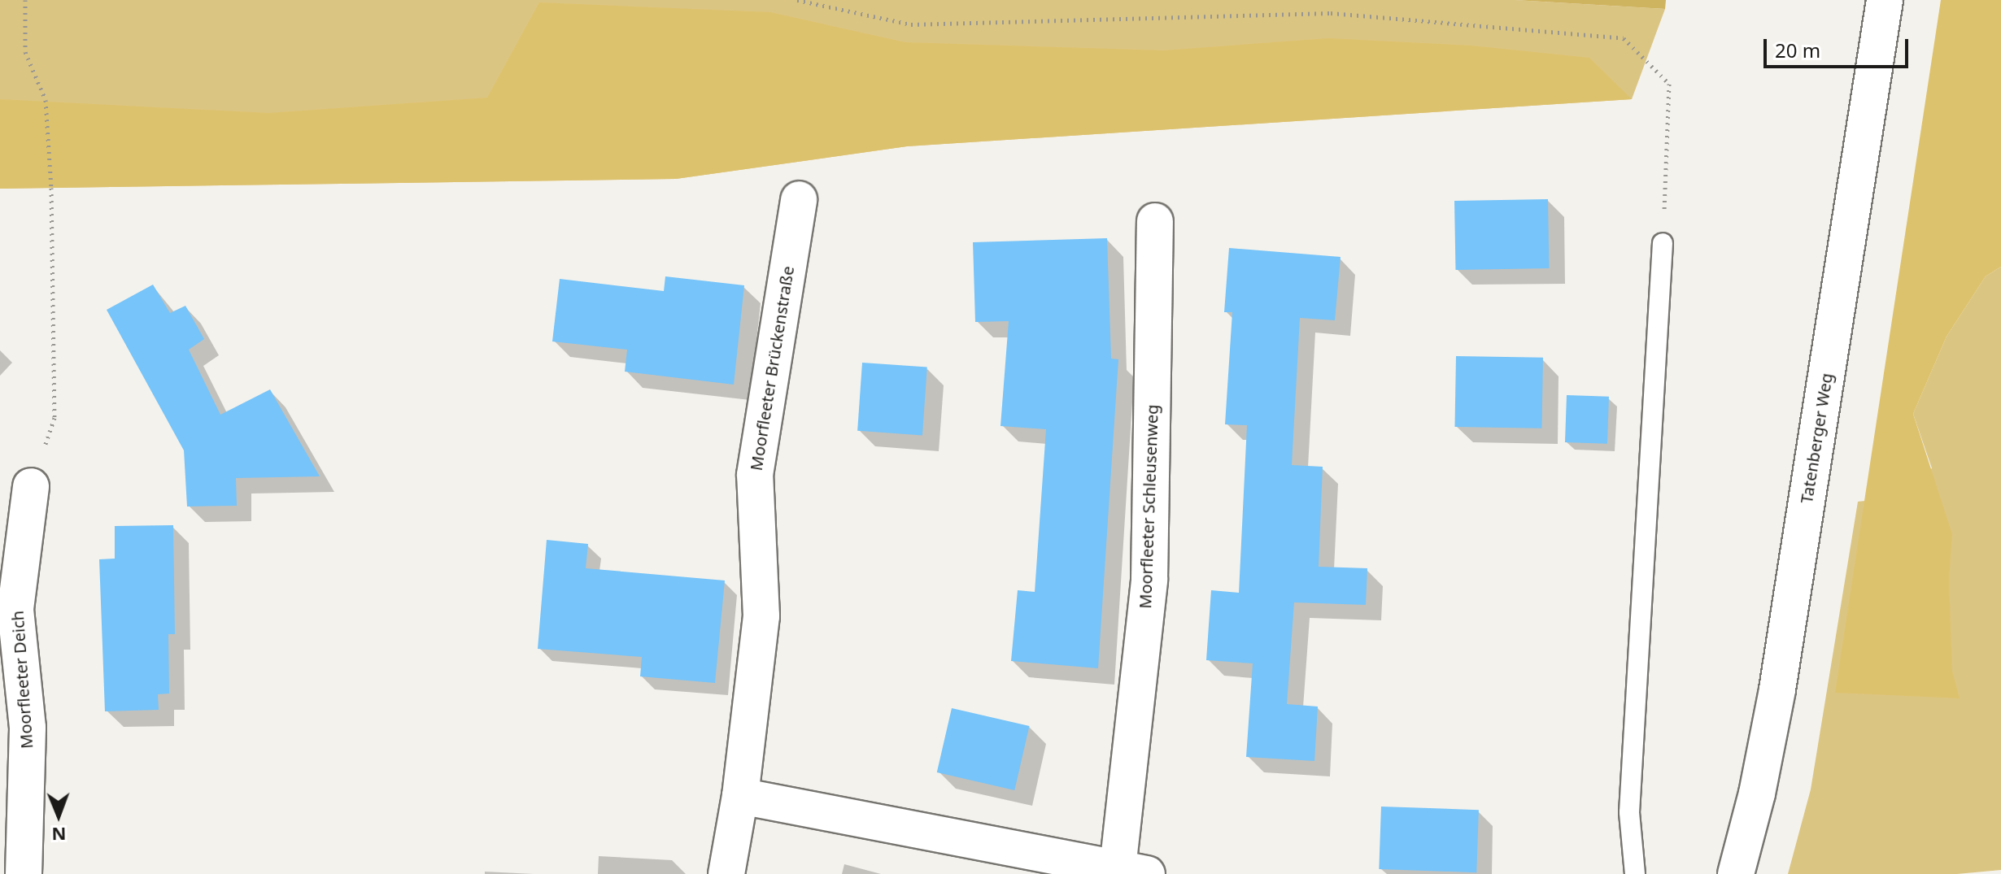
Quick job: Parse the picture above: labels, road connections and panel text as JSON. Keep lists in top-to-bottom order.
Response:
{
  "streets": {
    "street": [
      "Moorfleeter Brückenstraße",
      "Tatenberger Weg",
      "Moorfleeter Schleusenweg",
      "Moorfleeter Deich"
    ]
  },
  "crossings": [
    ["Moorfleeter Brückenstraße", "Moorfleeter Schleusenweg"]
  ],
  "scale_bar": "20 m",
  "north": "bottom"
}
